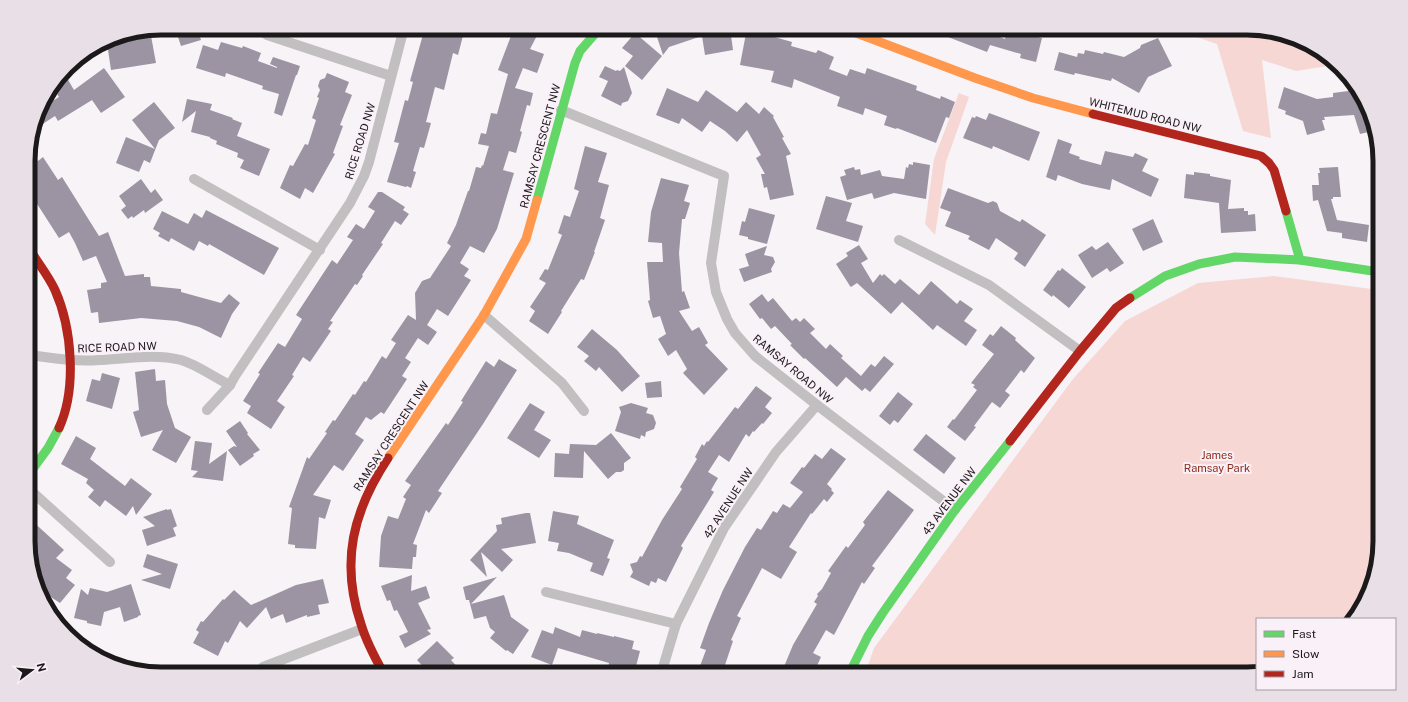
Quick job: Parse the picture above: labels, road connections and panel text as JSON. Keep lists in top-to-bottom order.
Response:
{
  "streets": {
    "street": [
      "WHITEMUD ROAD NW",
      "RICE ROAD NW",
      "RAMSAY CRESCENT NW",
      "RAMSAY ROAD NW",
      "43 AVENUE NW",
      "42 AVENUE NW"
    ]
  },
  "crossings": [
    ["WHITEMUD ROAD NW", "43 AVENUE NW"],
    ["RAMSAY CRESCENT NW", "RAMSAY ROAD NW"],
    ["RAMSAY ROAD NW", "43 AVENUE NW"],
    ["RAMSAY ROAD NW", "42 AVENUE NW"]
  ],
  "parks": ["James Ramsay Park"],
  "legend": ["Fast", "Slow", "Jam"],
  "north": "right"
}
